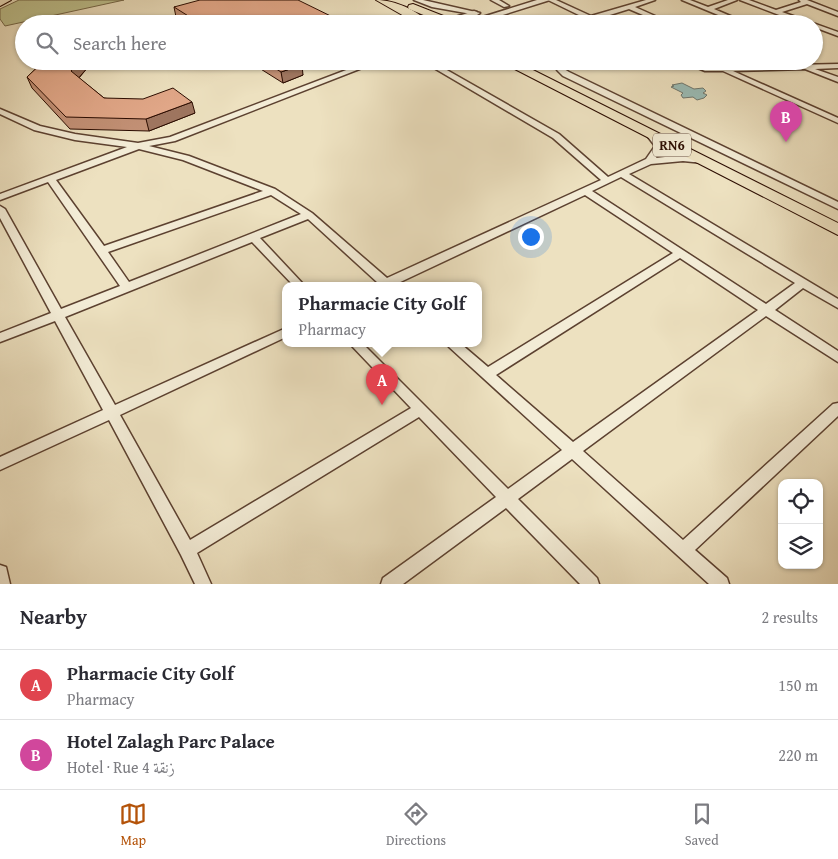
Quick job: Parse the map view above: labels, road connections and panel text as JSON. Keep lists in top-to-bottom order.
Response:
{
  "streets": {
    "main road": ["RN6"]
  },
  "page": {
    "search": "Search here",
    "pins": ["B", "A"],
    "popup": ["Pharmacie City Golf", "Pharmacy"],
    "heading": ["Nearby", "2 results"],
    "list": [
      {
        "mark": "A",
        "name": "Pharmacie City Golf",
        "note": "Pharmacy",
        "value": "150 m"
      },
      {
        "mark": "B",
        "name": "Hotel Zalagh Parc Palace",
        "note": "Hotel · Rue 4 زنقة",
        "value": "220 m"
      }
    ],
    "nav": ["Map", "Directions", "Saved"]
  }
}
